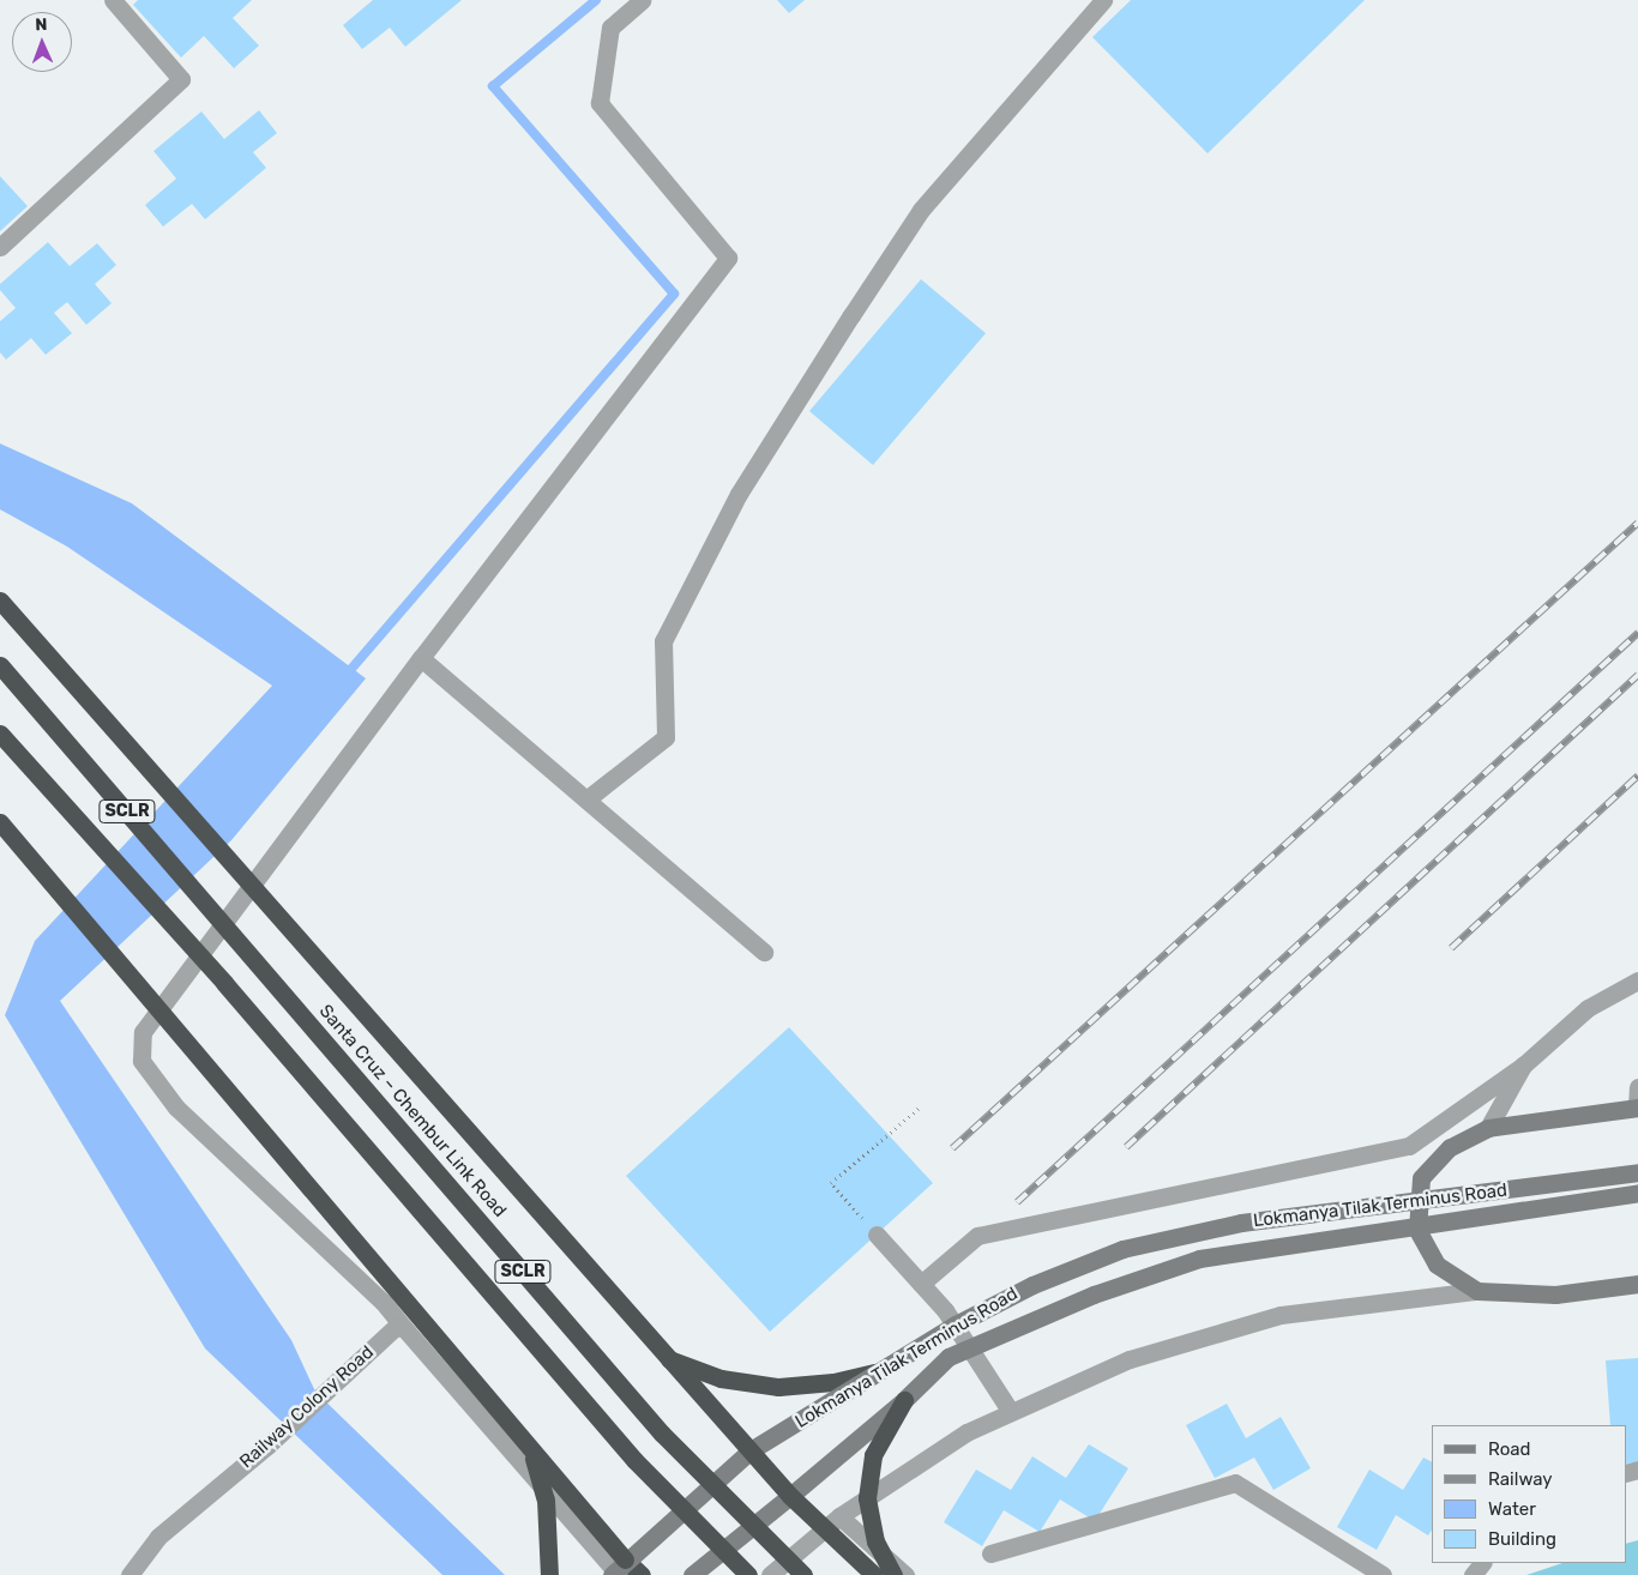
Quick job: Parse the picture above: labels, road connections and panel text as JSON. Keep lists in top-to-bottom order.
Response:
{
  "streets": {
    "highway": ["SCLR", "Santa Cruz – Chembur Link Road"],
    "street": ["Lokmanya Tilak Terminus Road", "Railway Colony Road"]
  },
  "legend": [
    "Road",
    "Railway",
    "Water",
    "Building"
  ],
  "north": "top"
}
